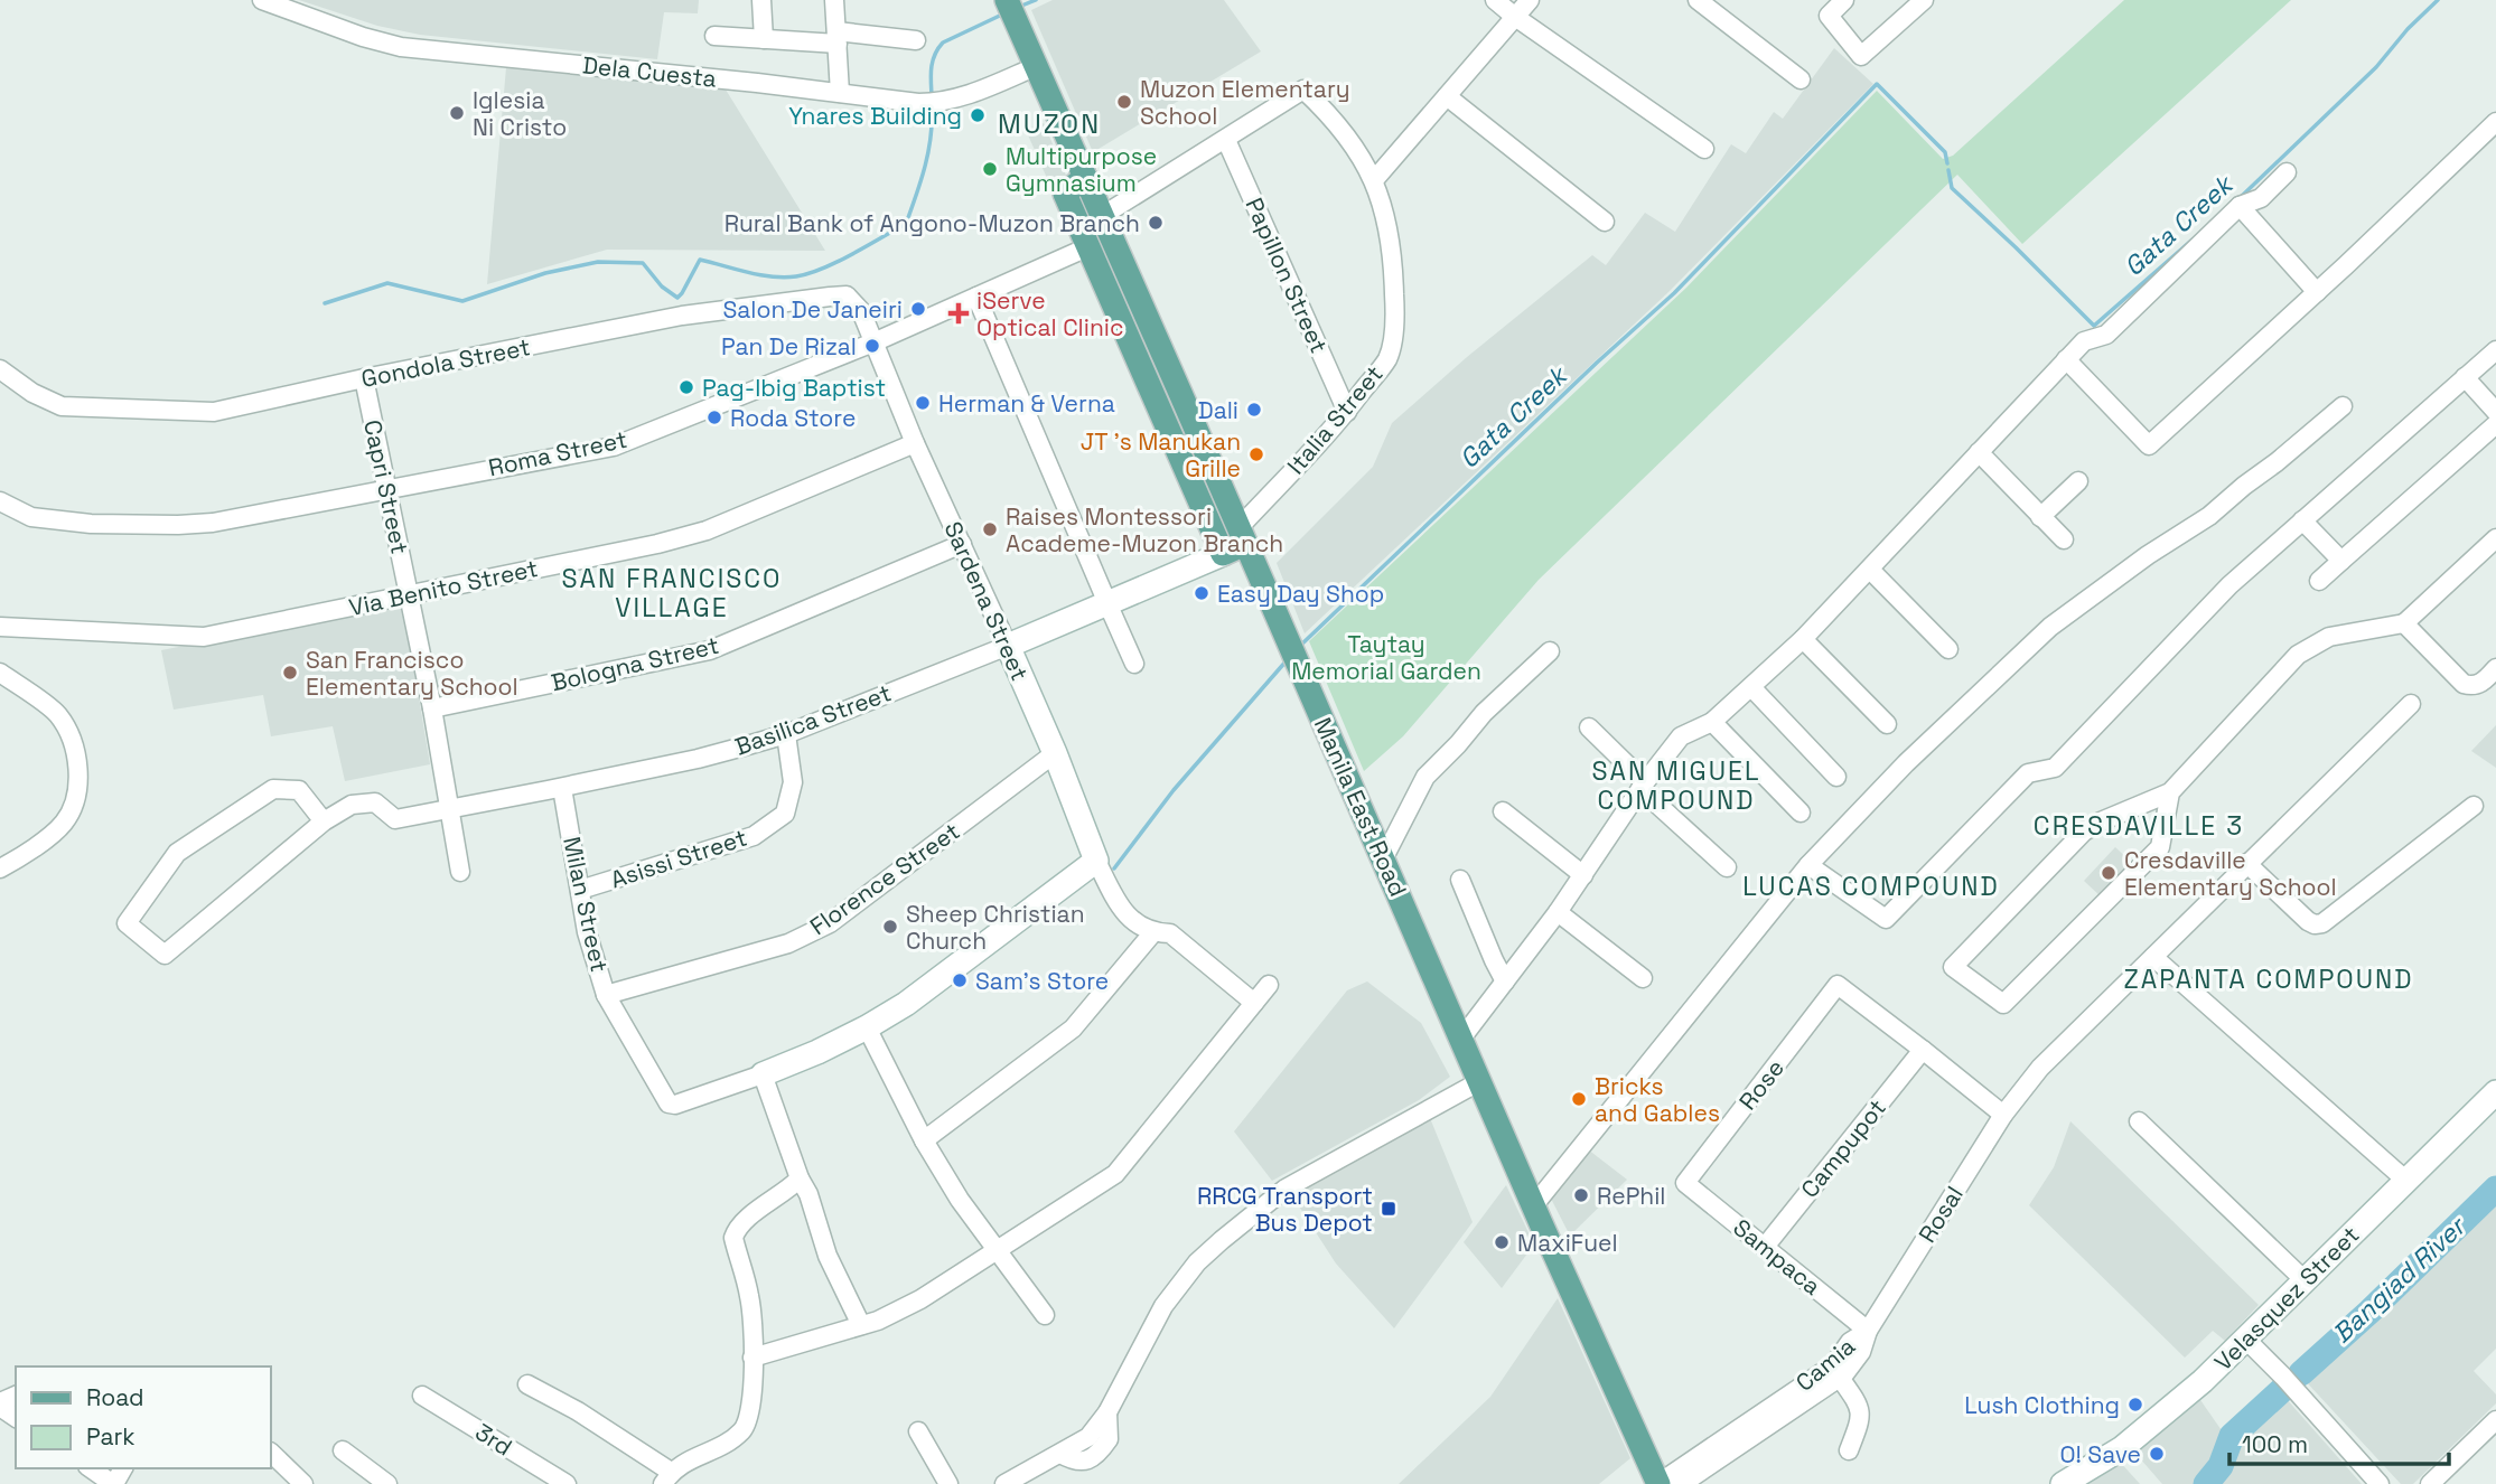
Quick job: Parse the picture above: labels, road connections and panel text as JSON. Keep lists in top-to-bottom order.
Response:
{
  "streets": {
    "main road": ["Manila East Road"],
    "street": [
      "Dela Cuesta",
      "Papillon Street",
      "Gondola Street",
      "Italia Street",
      "Roma Street",
      "Capri Street",
      "Via Benito Street",
      "Sardena Street",
      "Bologna Street",
      "Basilica Street",
      "Asissi Street",
      "Florence Street",
      "Milan Street",
      "Rose",
      "Campupot",
      "Rosal",
      "Sampaca",
      "Velasquez Street",
      "Camia",
      "3rd"
    ]
  },
  "crossings": [
    ["Dela Cuesta", "Manila East Road"],
    ["Papillon Street", "Italia Street"],
    ["Gondola Street", "Roma Street"],
    ["Gondola Street", "Capri Street"],
    ["Gondola Street", "Sardena Street"],
    ["Italia Street", "Basilica Street"],
    ["Italia Street", "Manila East Road"],
    ["Roma Street", "Capri Street"],
    ["Roma Street", "Sardena Street"],
    ["Capri Street", "Via Benito Street"],
    ["Capri Street", "Bologna Street"],
    ["Capri Street", "Basilica Street"],
    ["Via Benito Street", "Sardena Street"],
    ["Sardena Street", "Bologna Street"],
    ["Sardena Street", "Basilica Street"],
    ["Sardena Street", "Florence Street"],
    ["Basilica Street", "Manila East Road"],
    ["Basilica Street", "Asissi Street"],
    ["Basilica Street", "Milan Street"],
    ["Manila East Road", "Camia"],
    ["Asissi Street", "Milan Street"],
    ["Florence Street", "Milan Street"],
    ["Rose", "Campupot"],
    ["Rose", "Sampaca"],
    ["Campupot", "Sampaca"],
    ["Rosal", "Sampaca"],
    ["Rosal", "Camia"],
    ["Sampaca", "Camia"]
  ],
  "districts": [
    "MUZON",
    "SAN FRANCISCO VILLAGE",
    "SAN MIGUEL COMPOUND",
    "CRESDAVILLE 3",
    "LUCAS COMPOUND",
    "ZAPANTA COMPOUND"
  ],
  "water": ["Gata Creek", "Bangiad River"],
  "parks": ["Taytay Memorial Garden"],
  "places": {
    "other": [
      "Muzon Elementary School",
      "Iglesia Ni Cristo",
      "Ynares Building",
      "Multipurpose Gymnasium",
      "Rural Bank of Angono-Muzon Branch",
      "Salon De Janeiri",
      "Pan De Rizal",
      "Pag-Ibig Baptist",
      "Herman & Verna",
      "Dali",
      "Roda Store",
      "JT 's Manukan Grille",
      "Raises Montessori Academe-Muzon Branch",
      "Easy Day Shop",
      "San Francisco Elementary School",
      "Cresdaville Elementary School",
      "Sheep Christian Church",
      "Sam's Store",
      "Bricks and Gables",
      "RePhil",
      "MaxiFuel",
      "Lush Clothing",
      "O! Save"
    ],
    "health": ["iServe Optical Clinic"],
    "transit": ["RRCG Transport Bus Depot"]
  },
  "legend": ["Road", "Park"],
  "scale_bar": "100 m"
}
